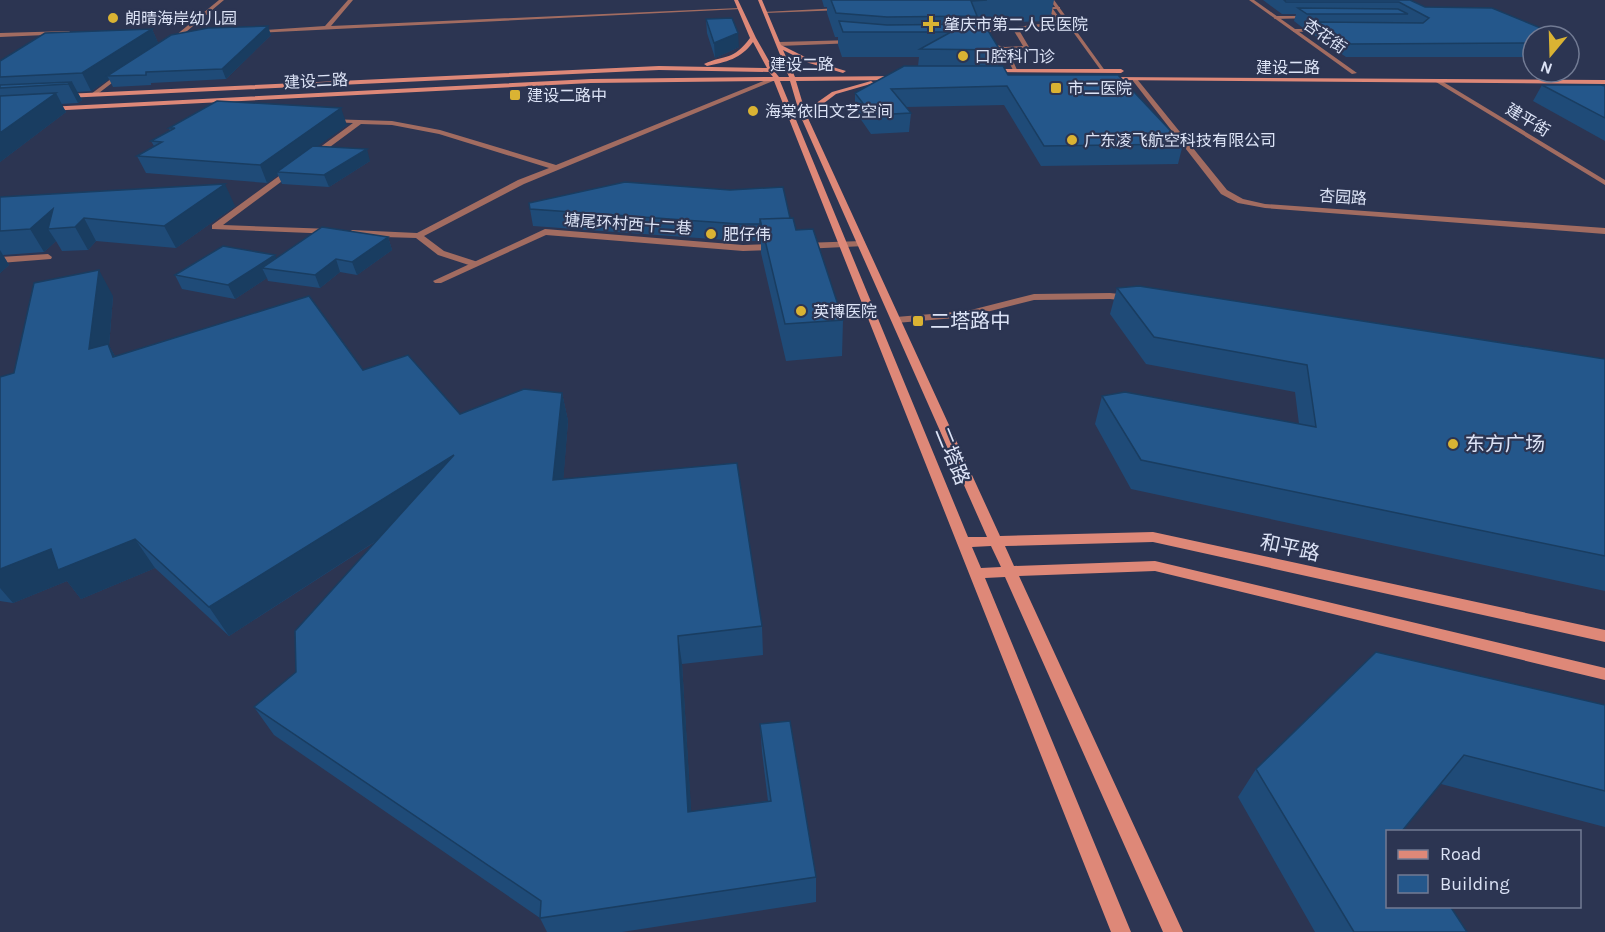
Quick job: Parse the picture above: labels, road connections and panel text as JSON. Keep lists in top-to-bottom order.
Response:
{
  "streets": {
    "main road": ["建设二路", "二塔路", "和平路"],
    "street": [
      "杏花街",
      "建平街",
      "杏园路",
      "塘尾环村西十二巷"
    ]
  },
  "crossings": [
    ["杏花街", "建设二路"],
    ["建设二路", "建平街"],
    ["建设二路", "杏园路"],
    ["建设二路", "二塔路"],
    ["塘尾环村西十二巷", "二塔路"],
    ["二塔路", "和平路"]
  ],
  "places": {
    "other": [
      "朗晴海岸幼儿园",
      "口腔科门诊",
      "海棠依旧文艺空间",
      "广东凌飞航空科技有限公司",
      "肥仔伟",
      "英博医院",
      "东方广场"
    ],
    "health": ["肇庆市第二人民医院"],
    "transit": ["市二医院", "建设二路中", "二塔路中"]
  },
  "legend": ["Road", "Building"],
  "north": "bottom"
}
